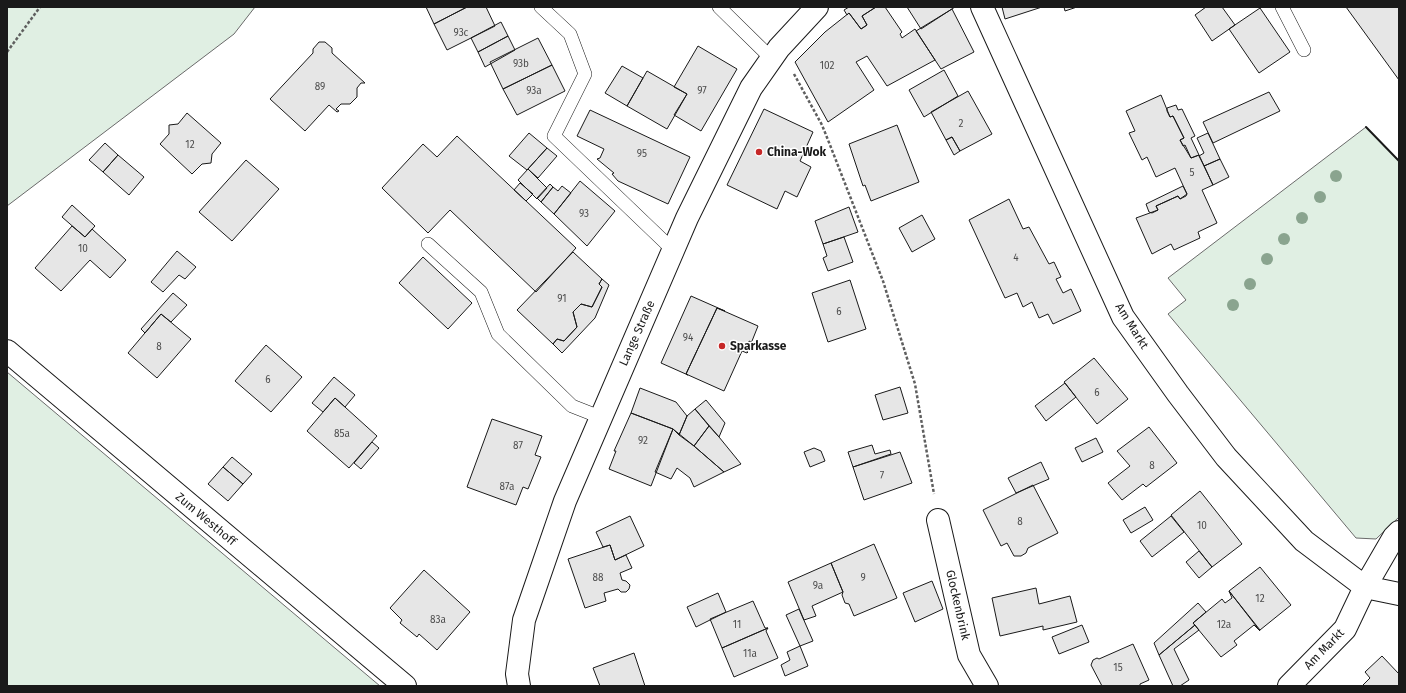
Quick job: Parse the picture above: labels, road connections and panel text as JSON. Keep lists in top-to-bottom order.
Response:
{
  "streets": {
    "street": [
      "Am Markt",
      "Lange Straße",
      "Zum Westhoff",
      "Glockenbrink"
    ]
  },
  "places": ["China-Wok", "Sparkasse"],
  "house_numbers": [
    "93c",
    "93b",
    "102",
    "89",
    "93a",
    "97",
    "2",
    "12",
    "95",
    "5",
    "93",
    "10",
    "4",
    "91",
    "6",
    "94",
    "8",
    "6",
    "6",
    "85a",
    "92",
    "87",
    "8",
    "7",
    "87a",
    "8",
    "10",
    "88",
    "9",
    "9a",
    "12",
    "83a",
    "11",
    "12a",
    "11a",
    "15"
  ]
}
